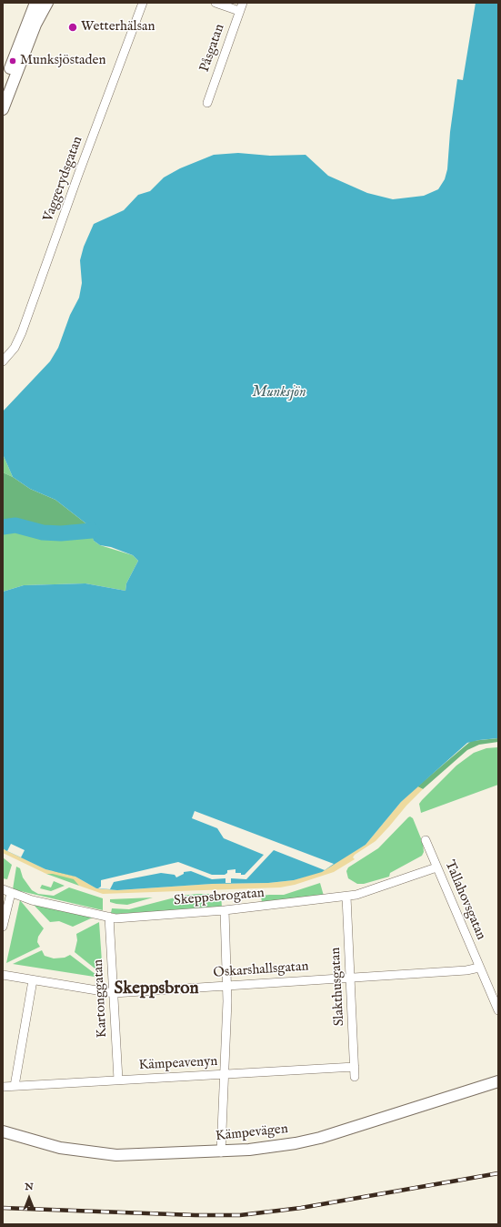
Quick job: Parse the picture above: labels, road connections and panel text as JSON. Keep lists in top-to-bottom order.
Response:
{
  "streets": {
    "main road": ["Kämpevägen"],
    "street": [
      "Påsgatan",
      "Vaggerydsgatan",
      "Skeppsbrogatan",
      "Tallahovsgatan",
      "Oskarshallsgatan",
      "Slakthusgatan",
      "Kartonggatan",
      "Kämpeavenyn"
    ]
  },
  "crossings": [
    ["Skeppsbrogatan", "Tallahovsgatan"],
    ["Skeppsbrogatan", "Slakthusgatan"],
    ["Skeppsbrogatan", "Kartonggatan"],
    ["Tallahovsgatan", "Oskarshallsgatan"],
    ["Oskarshallsgatan", "Slakthusgatan"],
    ["Oskarshallsgatan", "Kartonggatan"],
    ["Slakthusgatan", "Kämpeavenyn"],
    ["Kartonggatan", "Kämpeavenyn"]
  ],
  "districts": ["Skeppsbron"],
  "water": ["Munksjön"],
  "places": ["Wetterhälsan", "Munksjöstaden"],
  "north": "top"
}
